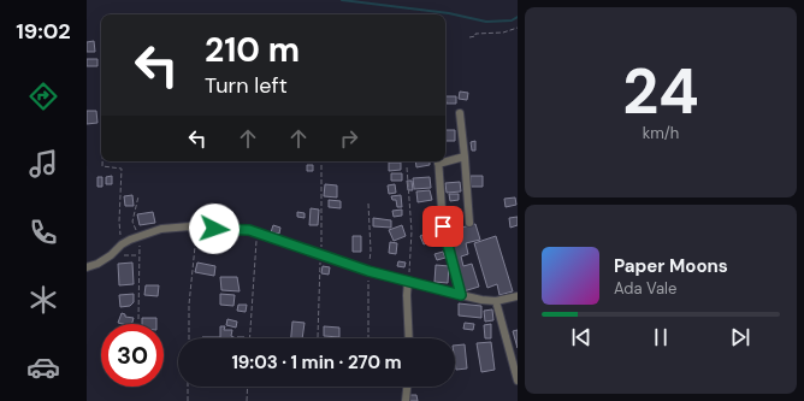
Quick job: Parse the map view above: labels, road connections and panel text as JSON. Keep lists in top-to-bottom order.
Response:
{
  "page": {
    "tabs": "19:02",
    "tile": ["24", "km/h"],
    "turn": ["210 m", "Turn left"],
    "song": ["Paper Moons", "Ada Vale"],
    "limit": "30",
    "trip": "19:03 · 1 min · 270 m"
  }
}
